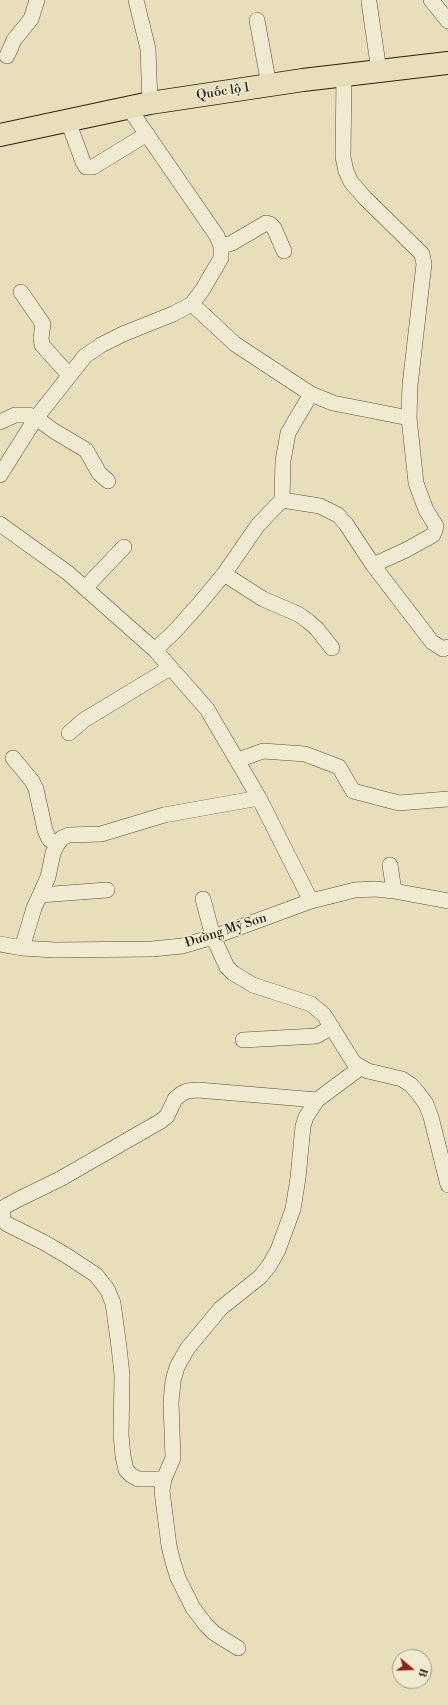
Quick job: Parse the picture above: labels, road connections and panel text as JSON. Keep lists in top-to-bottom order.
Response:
{
  "streets": {
    "highway": ["Quốc lộ 1"],
    "street": ["Đường Mỹ Sơn"]
  },
  "north": "right"
}
